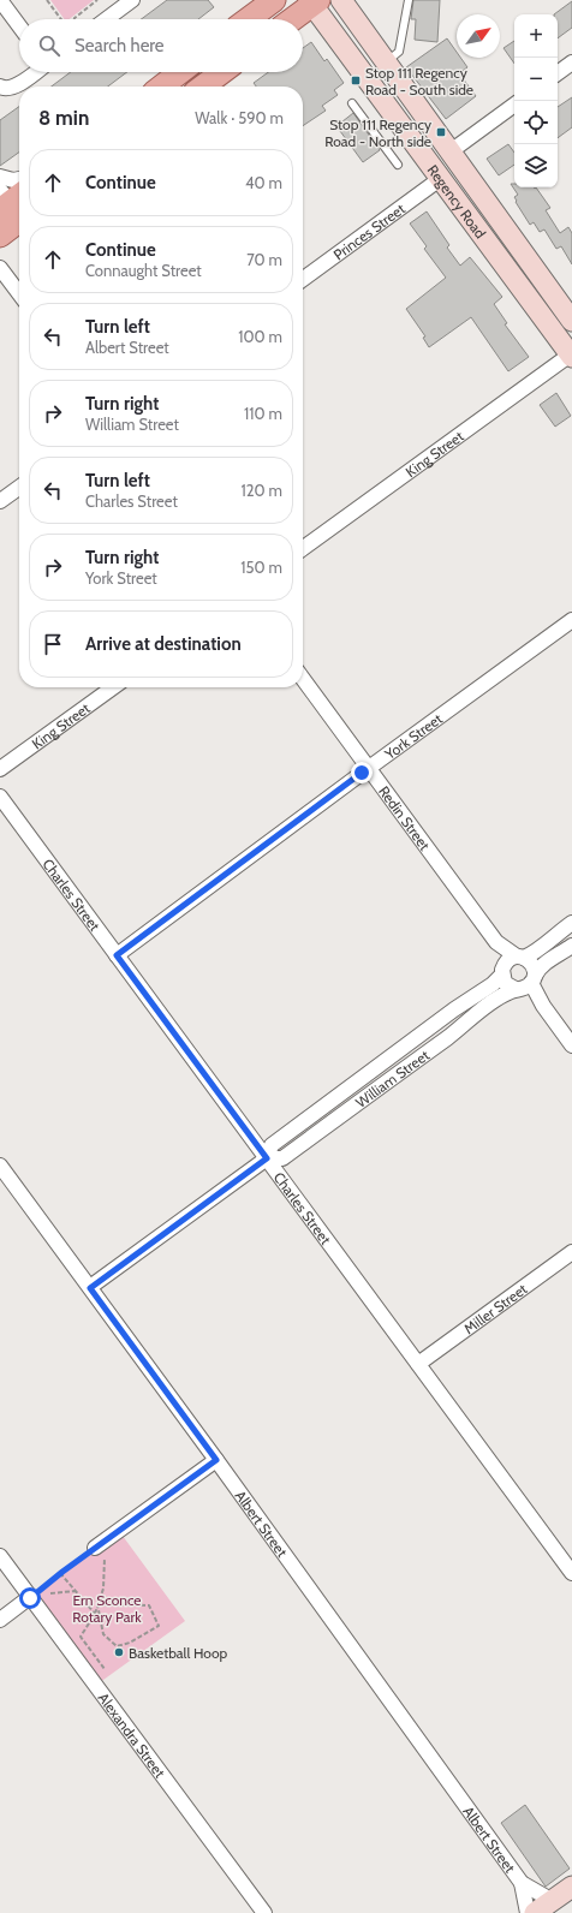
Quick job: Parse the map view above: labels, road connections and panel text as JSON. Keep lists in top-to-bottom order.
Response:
{
  "streets": {
    "main road": ["Regency Road"],
    "street": [
      "Princes Street",
      "King Street",
      "York Street",
      "Redin Street",
      "Charles Street",
      "William Street",
      "Miller Street",
      "Albert Street",
      "Alexandra Street"
    ]
  },
  "crossings": [
    ["Regency Road", "Princes Street"],
    ["Regency Road", "King Street"],
    ["York Street", "Redin Street"],
    ["York Street", "Charles Street"],
    ["Redin Street", "William Street"],
    ["Charles Street", "William Street"],
    ["Charles Street", "Miller Street"],
    ["William Street", "Albert Street"]
  ],
  "parks": ["Ern Sconce Rotary Park"],
  "places": {
    "transit": ["Stop 111 Regency Road - South side", "Stop 111 Regency Road - North side"],
    "other": ["Basketball Hoop"]
  },
  "north": "top right",
  "page": {
    "map_buttons": ["+", "−"],
    "search": "Search here",
    "heading": ["8 min", "Walk · 590 m"],
    "list": [
      ["Continue", "40 m"],
      ["Continue", "Connaught Street", "70 m"],
      ["Turn left", "Albert Street", "100 m"],
      ["Turn right", "William Street", "110 m"],
      ["Turn left", "Charles Street", "120 m"],
      ["Turn right", "York Street", "150 m"],
      "Arrive at destination"
    ]
  }
}
